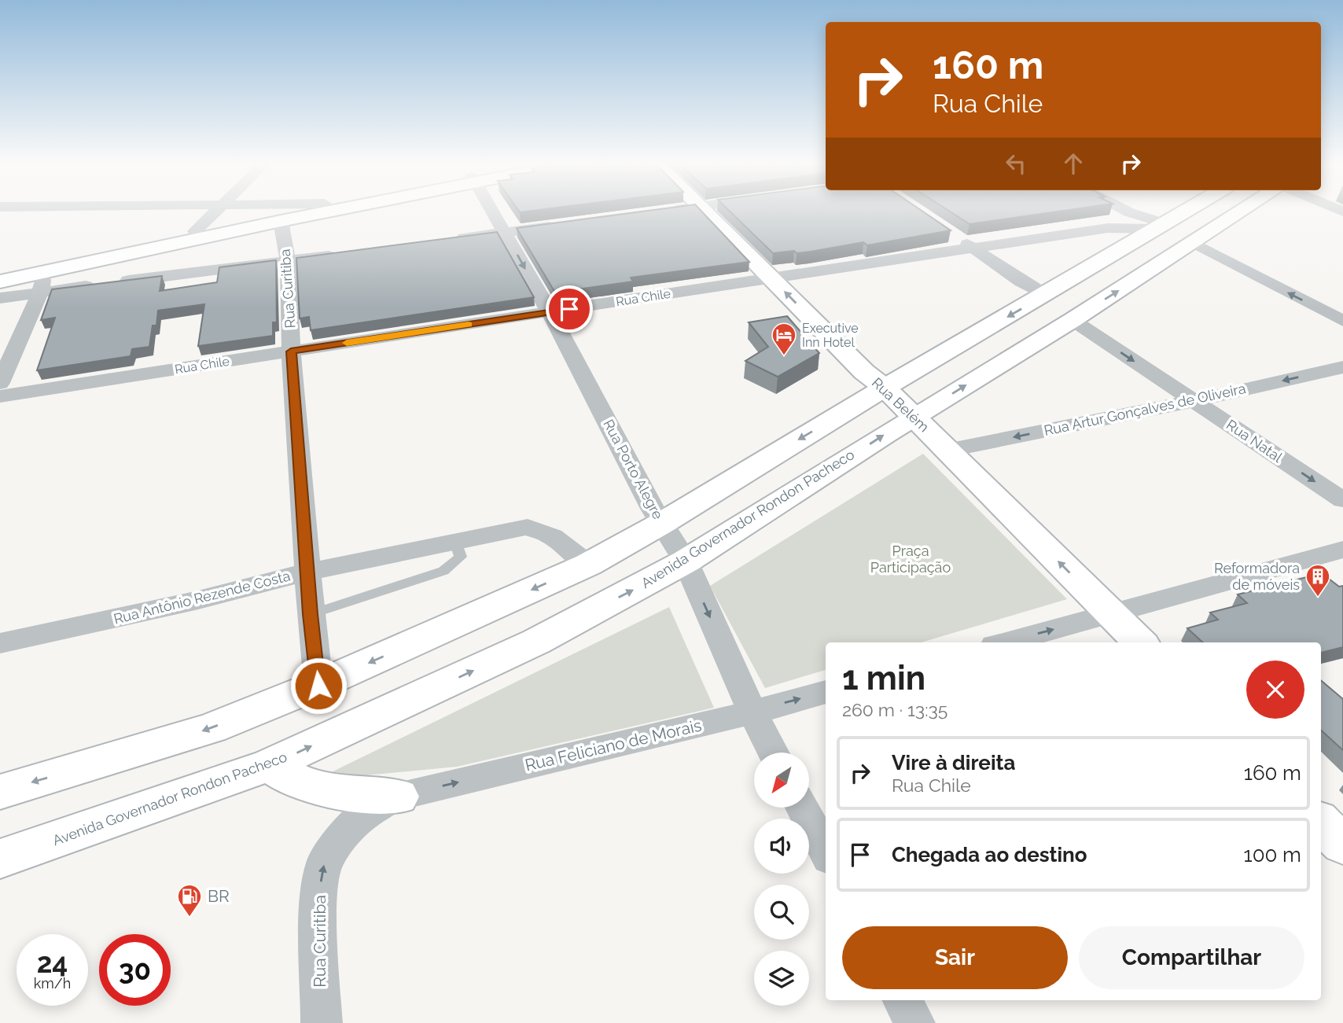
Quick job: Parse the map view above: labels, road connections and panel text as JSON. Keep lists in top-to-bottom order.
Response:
{
  "streets": {
    "main road": ["Rua Belém", "Avenida Governador Rondon Pacheco"],
    "street": [
      "Rua Curitiba",
      "Rua Chile",
      "Rua Artur Gonçalves de Oliveira",
      "Rua Natal",
      "Rua Porto Alegre",
      "Rua Antônio Rezende Costa",
      "Rua Feliciano de Morais"
    ]
  },
  "crossings": [
    ["Rua Curitiba", "Rua Chile"],
    ["Rua Curitiba", "Rua Antônio Rezende Costa"],
    ["Rua Curitiba", "Rua Feliciano de Morais"],
    ["Rua Chile", "Rua Belém"],
    ["Rua Chile", "Rua Porto Alegre"],
    ["Rua Belém", "Rua Artur Gonçalves de Oliveira"],
    ["Rua Belém", "Avenida Governador Rondon Pacheco"],
    ["Rua Artur Gonçalves de Oliveira", "Rua Natal"],
    ["Rua Natal", "Avenida Governador Rondon Pacheco"],
    ["Rua Porto Alegre", "Avenida Governador Rondon Pacheco"],
    ["Rua Porto Alegre", "Rua Feliciano de Morais"]
  ],
  "one_way": ["Rua Belém", "Rua Porto Alegre", "Rua Feliciano de Morais"],
  "parks": ["Praça Participação"],
  "places": {
    "hotel": ["Executive Inn Hotel"],
    "building": ["Reformadora de móveis"],
    "fuel station": ["BR"]
  },
  "north": "bottom left",
  "page": {
    "turn": ["160 m", "Rua Chile"],
    "heading": ["1 min", "260 m · 13:35"],
    "list": [
      {
        "name": "Vire à direita",
        "note": "Rua Chile",
        "value": "160 m"
      },
      {
        "name": "Chegada ao destino",
        "value": "100 m"
      }
    ],
    "buttons": ["Sair", "Compartilhar"],
    "speed": "24 km/h",
    "limit": "30"
  }
}
